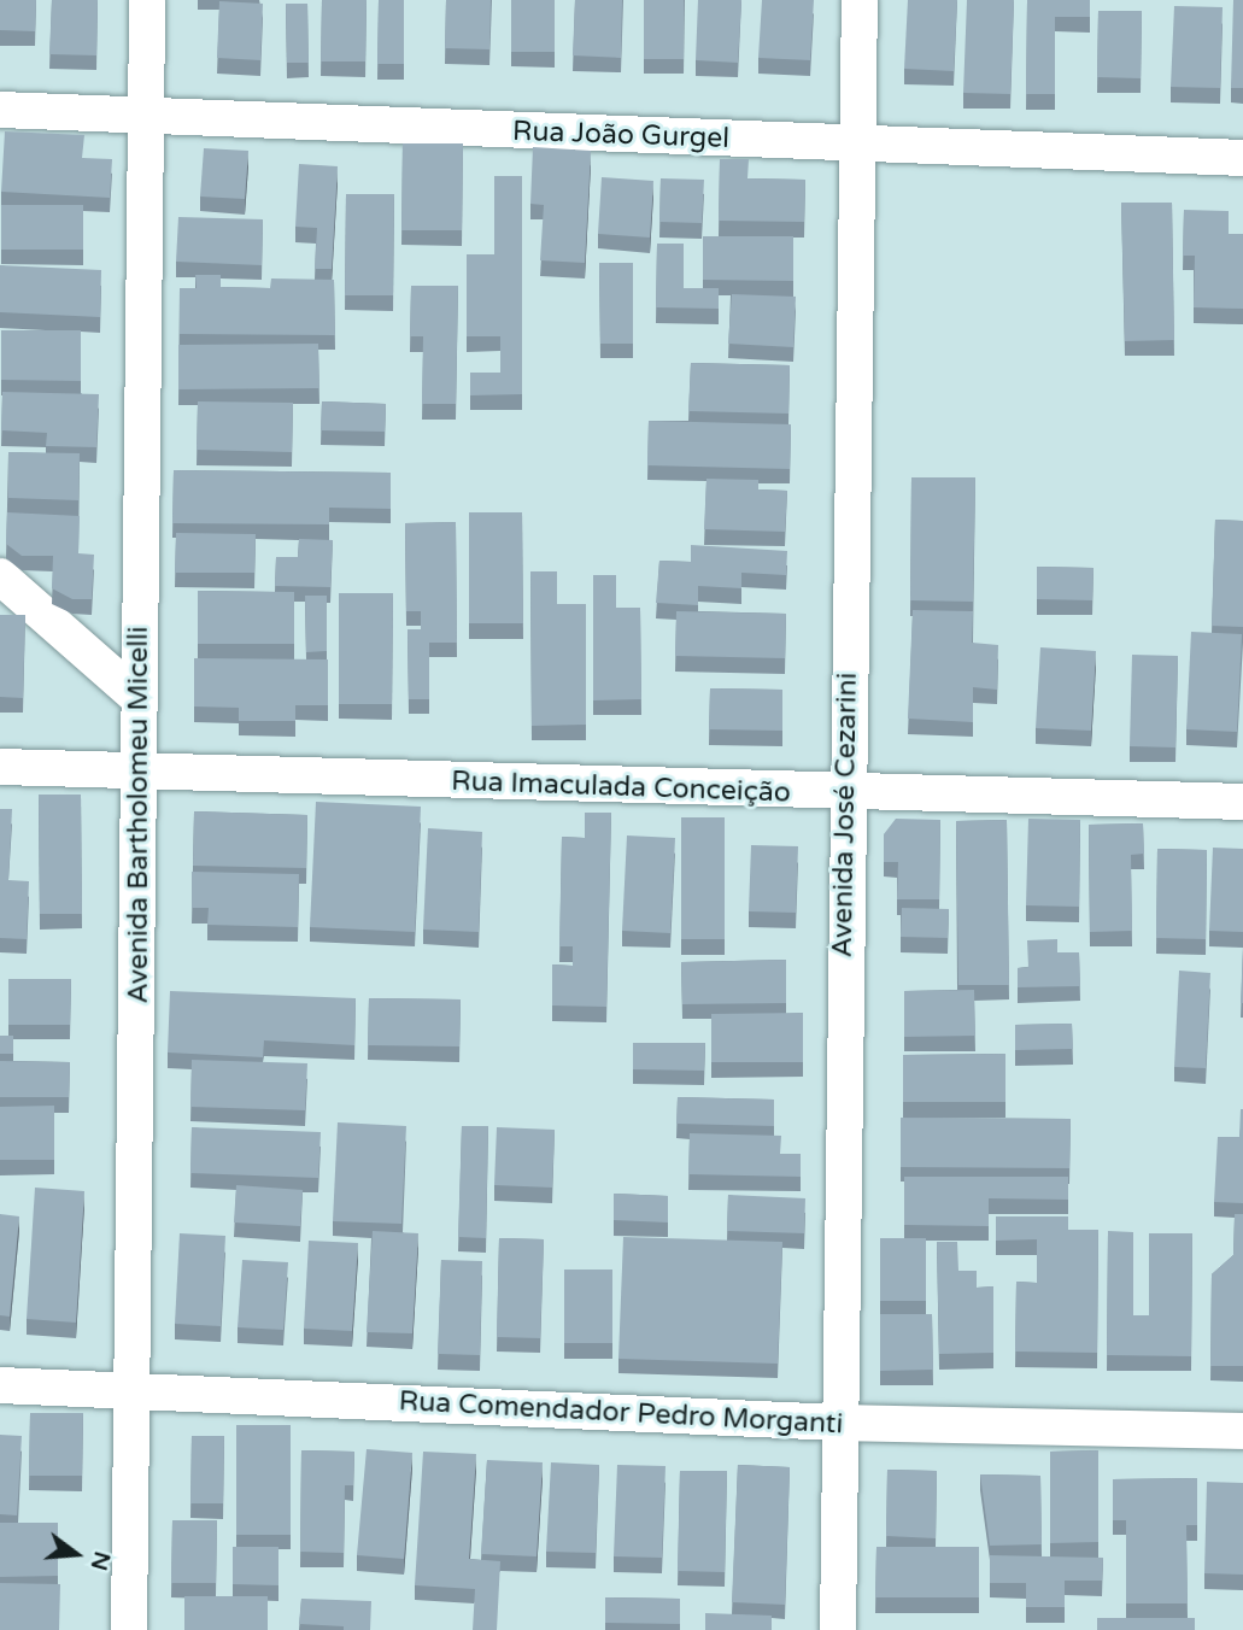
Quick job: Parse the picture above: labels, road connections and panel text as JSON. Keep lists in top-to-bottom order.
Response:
{
  "streets": {
    "street": [
      "Rua João Gurgel",
      "Rua Imaculada Conceição",
      "Avenida Bartholomeu Micelli",
      "Avenida José Cezarini",
      "Rua Comendador Pedro Morganti"
    ]
  },
  "crossings": [
    ["Rua João Gurgel", "Avenida Bartholomeu Micelli"],
    ["Rua João Gurgel", "Avenida José Cezarini"],
    ["Rua Imaculada Conceição", "Avenida Bartholomeu Micelli"],
    ["Rua Imaculada Conceição", "Avenida José Cezarini"],
    ["Avenida Bartholomeu Micelli", "Rua Comendador Pedro Morganti"],
    ["Avenida José Cezarini", "Rua Comendador Pedro Morganti"]
  ],
  "north": "right"
}
